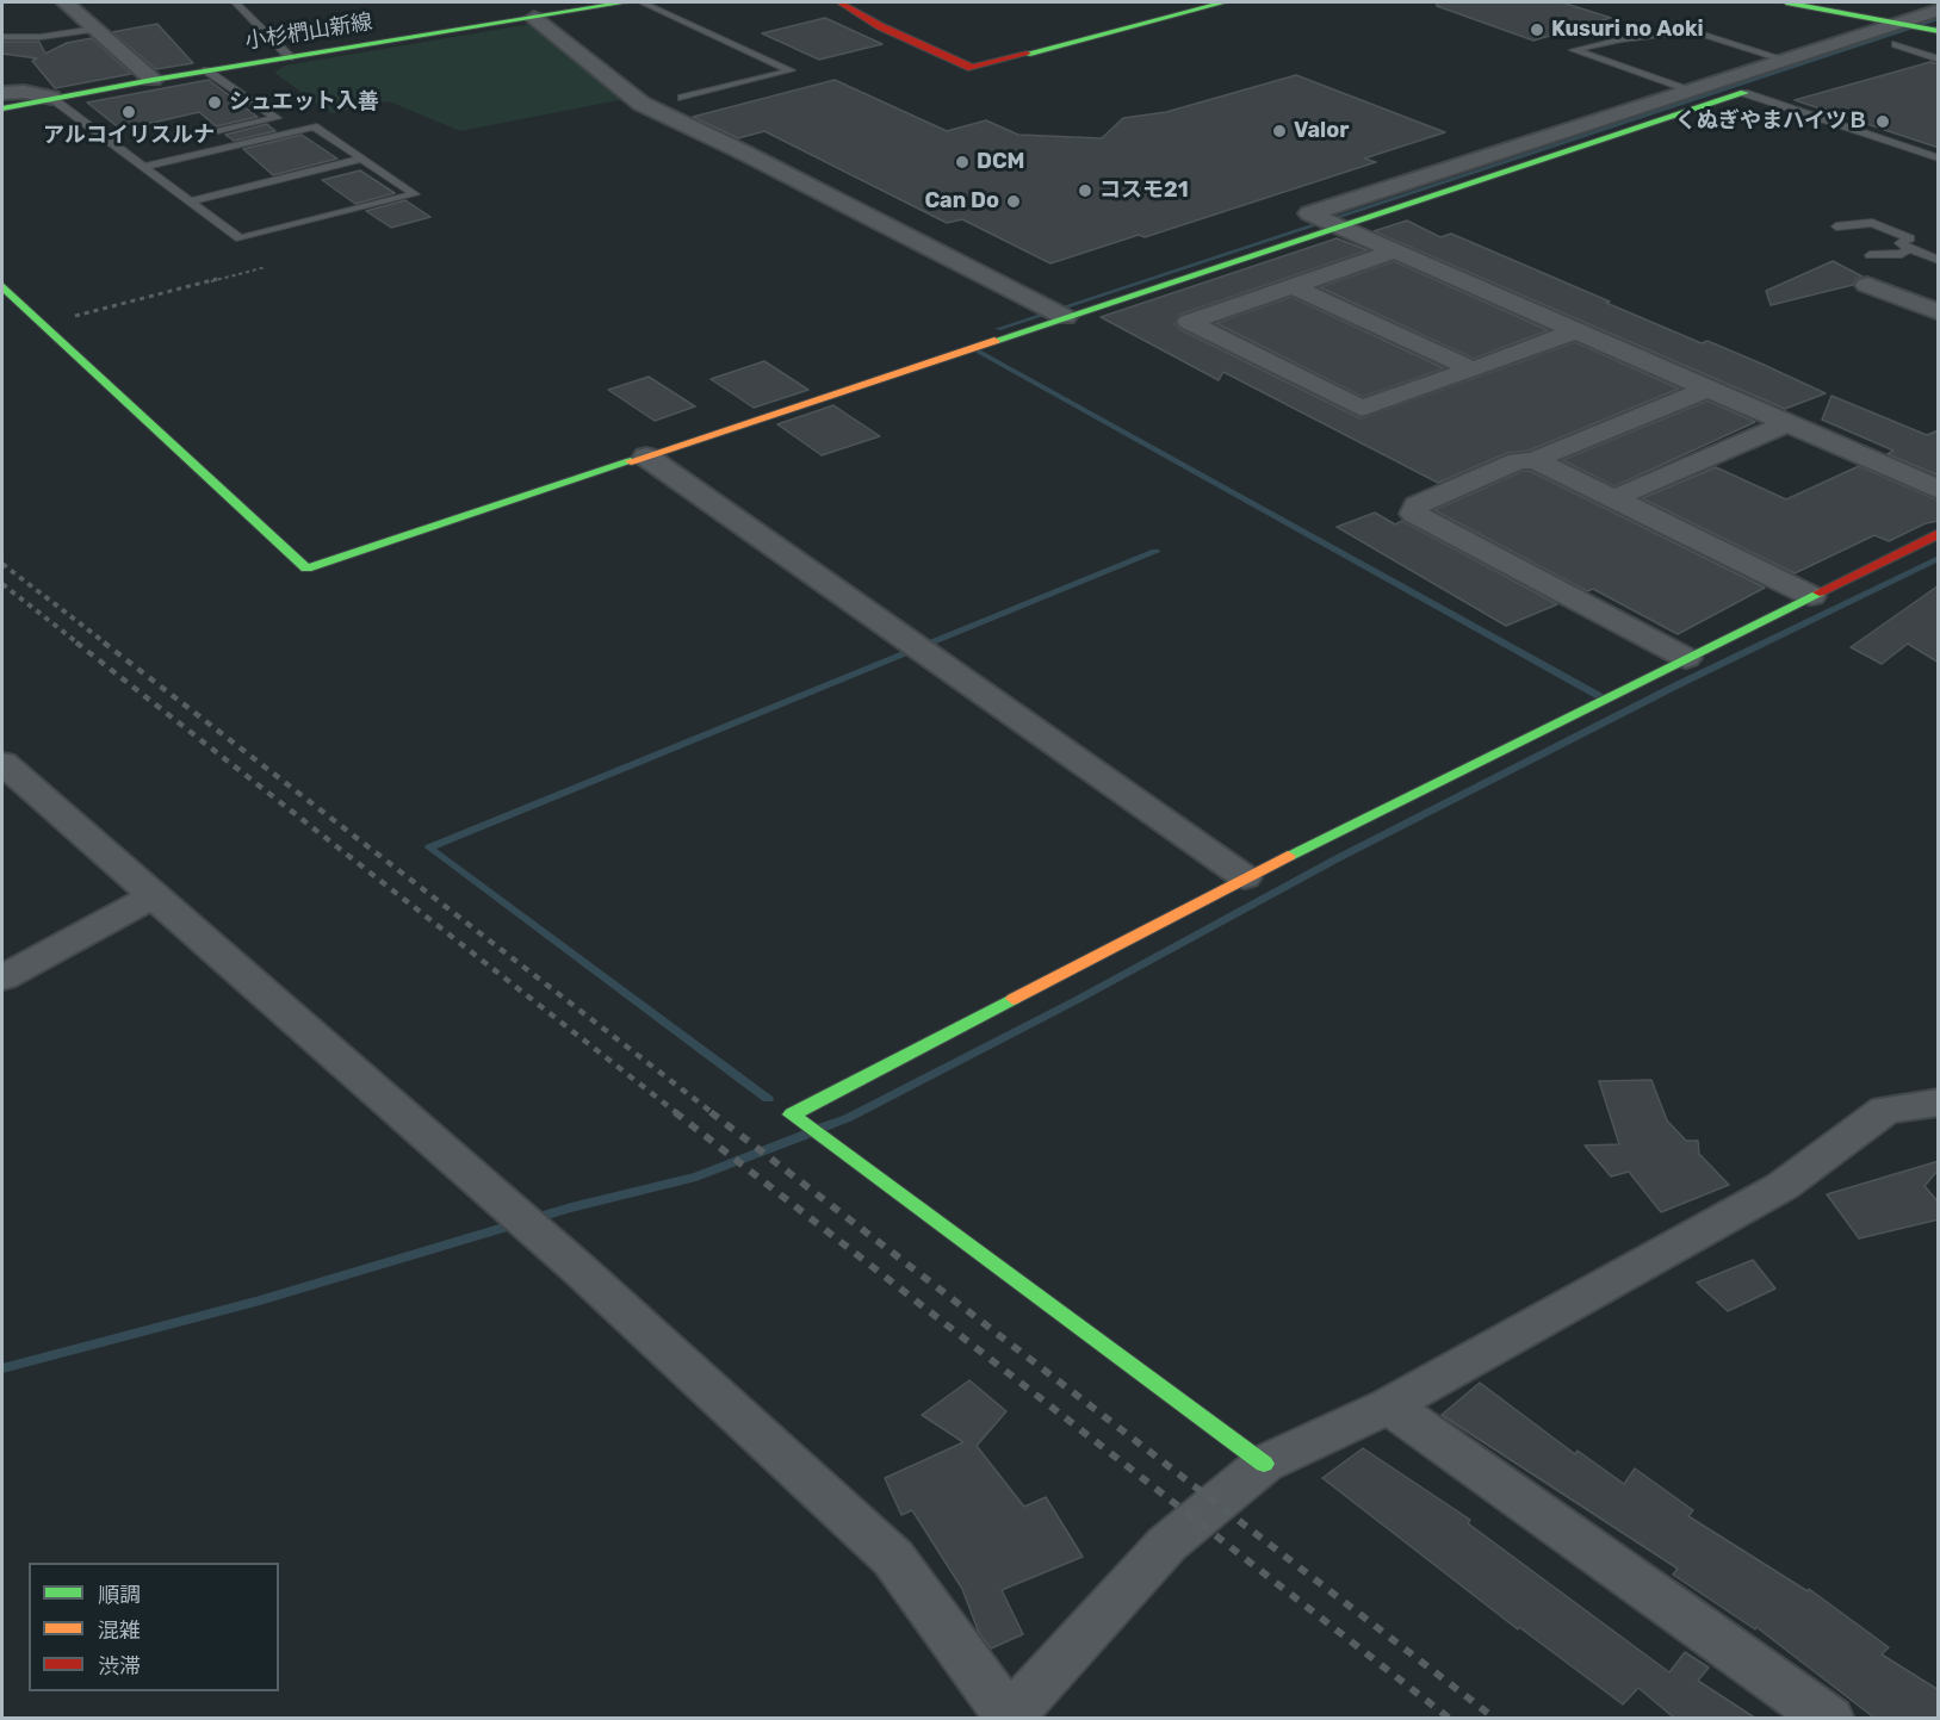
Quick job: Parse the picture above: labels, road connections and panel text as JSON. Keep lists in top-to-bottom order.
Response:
{
  "streets": {
    "main road": ["小杉椚山新線"]
  },
  "places": [
    "Kusuri no Aoki",
    "シュエット入善",
    "アルコイリスルナ",
    "くぬぎやまハイツＢ",
    "Valor",
    "DCM",
    "コスモ21",
    "Can Do"
  ],
  "legend": ["順調", "混雑", "渋滞"]
}
